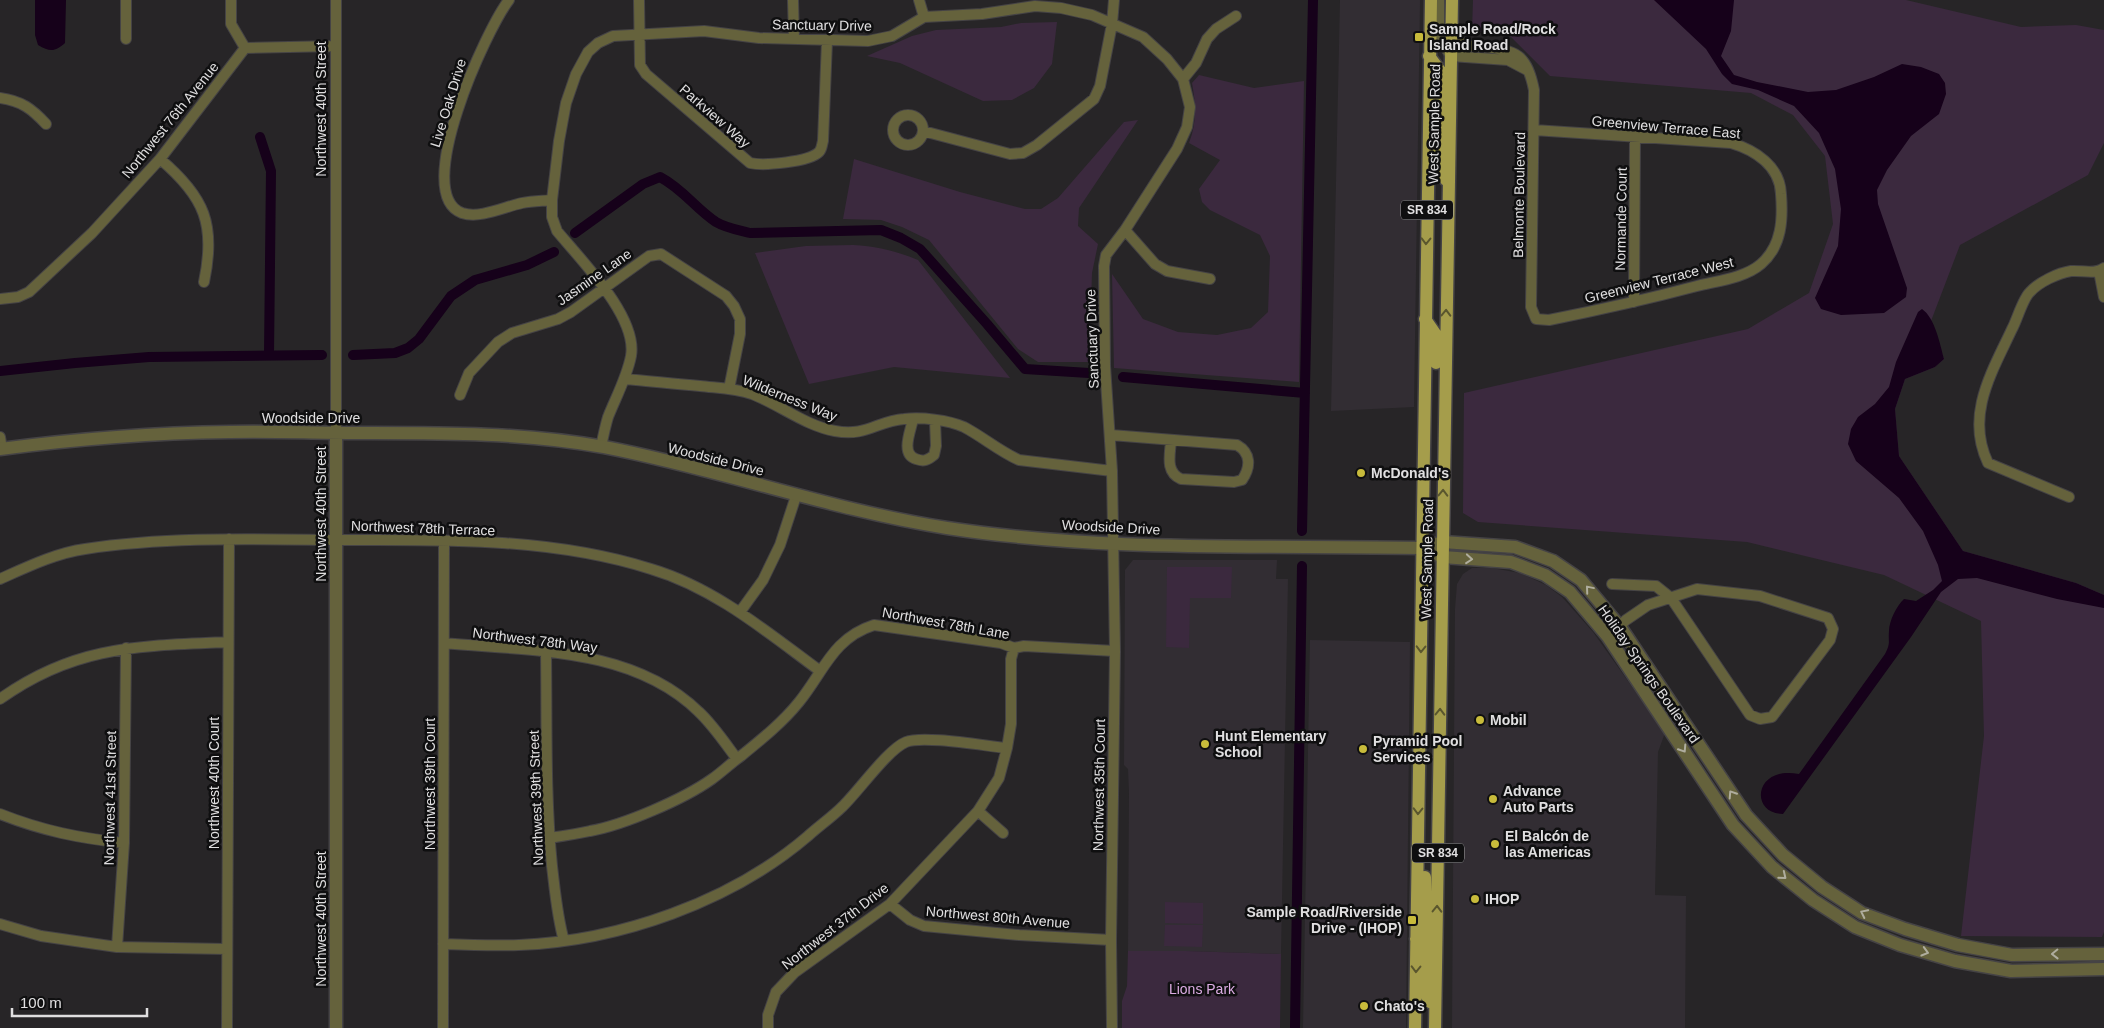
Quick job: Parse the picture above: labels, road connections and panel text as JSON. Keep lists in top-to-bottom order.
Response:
{
  "streets": {
    "main road": ["West Sample Road", "SR 834"],
    "street": [
      "Sanctuary Drive",
      "Live Oak Drive",
      "Northwest 40th Street",
      "Parkview Way",
      "Northwest 76th Avenue",
      "Greenview Terrace East",
      "Belmonte Boulevard",
      "Normande Court",
      "Jasmine Lane",
      "Greenview Terrace West",
      "Wilderness Way",
      "Woodside Drive",
      "Northwest 78th Terrace",
      "Northwest 78th Lane",
      "Northwest 78th Way",
      "Holiday Springs Boulevard",
      "Northwest 40th Court",
      "Northwest 39th Court",
      "Northwest 35th Court",
      "Northwest 41st Street",
      "Northwest 39th Street",
      "Northwest 80th Avenue",
      "Northwest 37th Drive"
    ]
  },
  "crossings": [
    ["Sanctuary Drive", "Live Oak Drive"],
    ["Sanctuary Drive", "Parkview Way"],
    ["Sanctuary Drive", "Jasmine Lane"],
    ["Sanctuary Drive", "Wilderness Way"],
    ["Sanctuary Drive", "Woodside Drive"],
    ["Sanctuary Drive", "Northwest 35th Court"],
    ["Northwest 40th Street", "Woodside Drive"],
    ["Northwest 40th Street", "Northwest 78th Terrace"],
    ["West Sample Road", "Belmonte Boulevard"],
    ["West Sample Road", "Woodside Drive"],
    ["West Sample Road", "Holiday Springs Boulevard"],
    ["Greenview Terrace East", "Belmonte Boulevard"],
    ["Greenview Terrace East", "Normande Court"],
    ["Greenview Terrace East", "Greenview Terrace West"],
    ["Belmonte Boulevard", "Greenview Terrace West"],
    ["Normande Court", "Greenview Terrace West"],
    ["Jasmine Lane", "Wilderness Way"],
    ["Woodside Drive", "Holiday Springs Boulevard"],
    ["Woodside Drive", "Northwest 35th Court"],
    ["Northwest 78th Terrace", "Northwest 78th Lane"],
    ["Northwest 78th Terrace", "Northwest 40th Court"],
    ["Northwest 78th Terrace", "Northwest 39th Court"],
    ["Northwest 78th Lane", "Northwest 78th Way"],
    ["Northwest 78th Lane", "Northwest 35th Court"],
    ["Northwest 78th Lane", "Northwest 39th Street"],
    ["Northwest 78th Lane", "Northwest 37th Drive"],
    ["Northwest 78th Way", "Northwest 39th Court"],
    ["Northwest 78th Way", "Northwest 39th Street"],
    ["Northwest 35th Court", "Northwest 80th Avenue"],
    ["Northwest 80th Avenue", "Northwest 37th Drive"]
  ],
  "parks": ["Lions Park"],
  "places": {
    "transit": ["Sample Road/Rock Island Road", "Sample Road/Riverside Drive - (IHOP)"],
    "other": [
      "McDonald's",
      "Mobil",
      "Hunt Elementary School",
      "Pyramid Pool Services",
      "Advance Auto Parts",
      "El Balcón de las Americas",
      "IHOP",
      "Chato's"
    ]
  },
  "scale_bar": "100 m"
}
